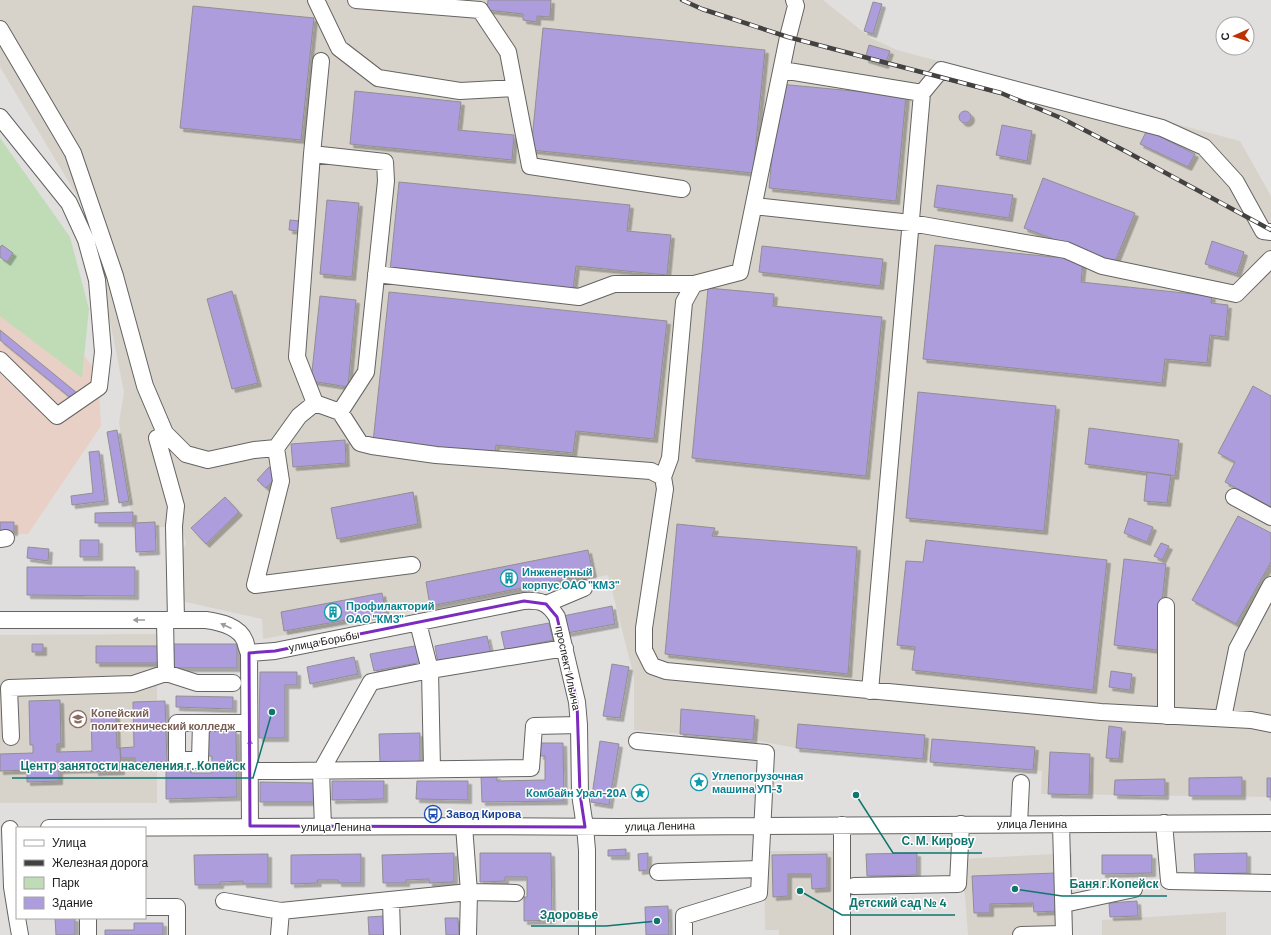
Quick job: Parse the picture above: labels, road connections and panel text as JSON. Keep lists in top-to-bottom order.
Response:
{
  "streets": {
    "street": ["улица Борьбы", "проспект Ильича", "улица Ленина"]
  },
  "crossings": [
    ["улица Борьбы", "проспект Ильича"],
    ["проспект Ильича", "улица Ленина"]
  ],
  "places": {
    "building": ["Инженерный корпус ОАО \"КМЗ\"", "Профилакторий ОАО \"КМЗ\""],
    "other": [
      "Центр занятости населения г. Копейск",
      "С. М. Кирову",
      "Баня г.Копейск",
      "Детский сад № 4",
      "Здоровье"
    ],
    "school or university": ["Копейский политехнический колледж"],
    "place": ["Углепогрузочная машина УП-3", "Комбайн Урал-20А"],
    "bus stop": ["Завод Кирова"]
  },
  "legend": [
    "Улица",
    "Железная дорога",
    "Парк",
    "Здание"
  ],
  "north": "left"
}
